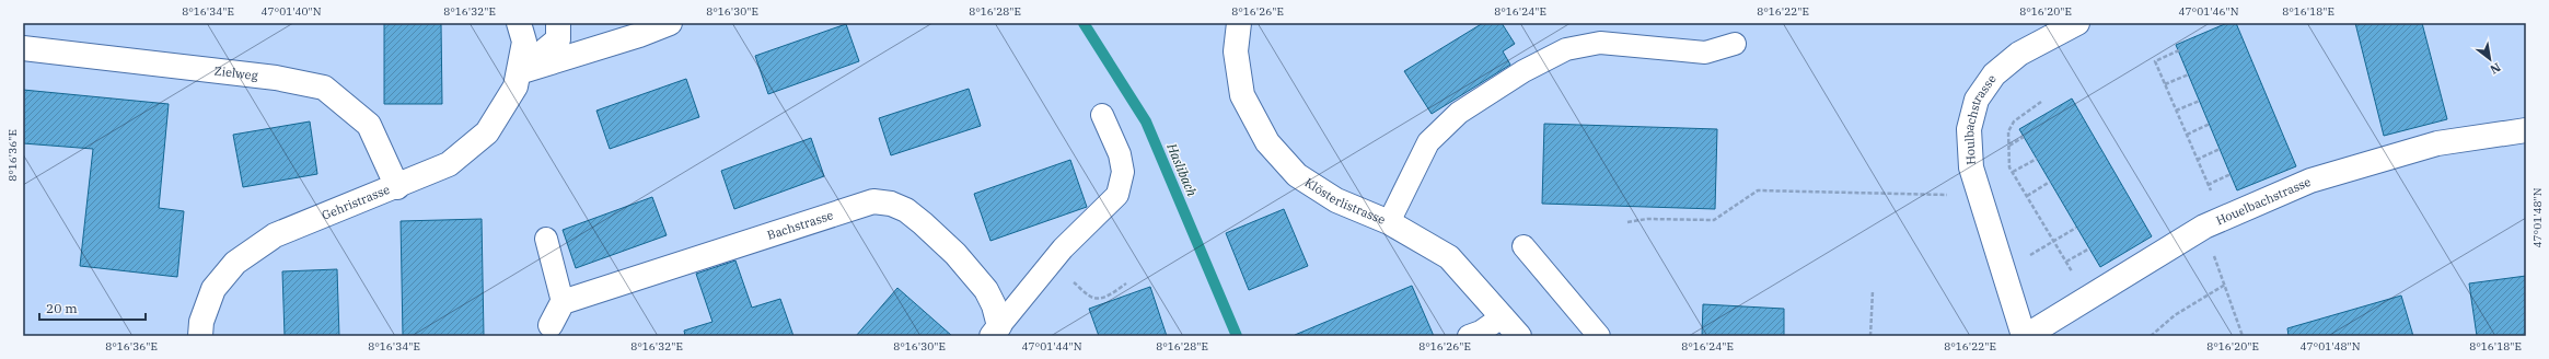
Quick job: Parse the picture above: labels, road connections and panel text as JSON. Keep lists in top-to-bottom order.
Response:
{
  "streets": {
    "street": [
      "Zielweg",
      "Houlbachstrasse",
      "Klösterlistrasse",
      "Houelbachstrasse",
      "Gehristrasse",
      "Bachstrasse"
    ]
  },
  "crossings": [
    ["Zielweg", "Gehristrasse"],
    ["Houlbachstrasse", "Houelbachstrasse"]
  ],
  "water": ["Haslibach"],
  "scale_bar": "20 m",
  "north": "bottom right",
  "coordinates": [
    "8°16'34\"E",
    "47°01'40\"N",
    "8°16'32\"E",
    "8°16'30\"E",
    "8°16'28\"E",
    "8°16'26\"E",
    "8°16'24\"E",
    "8°16'22\"E",
    "8°16'20\"E",
    "47°01'46\"N",
    "8°16'18\"E",
    "8°16'36\"E",
    "47°01'48\"N",
    "47°01'44\"N"
  ]
}
